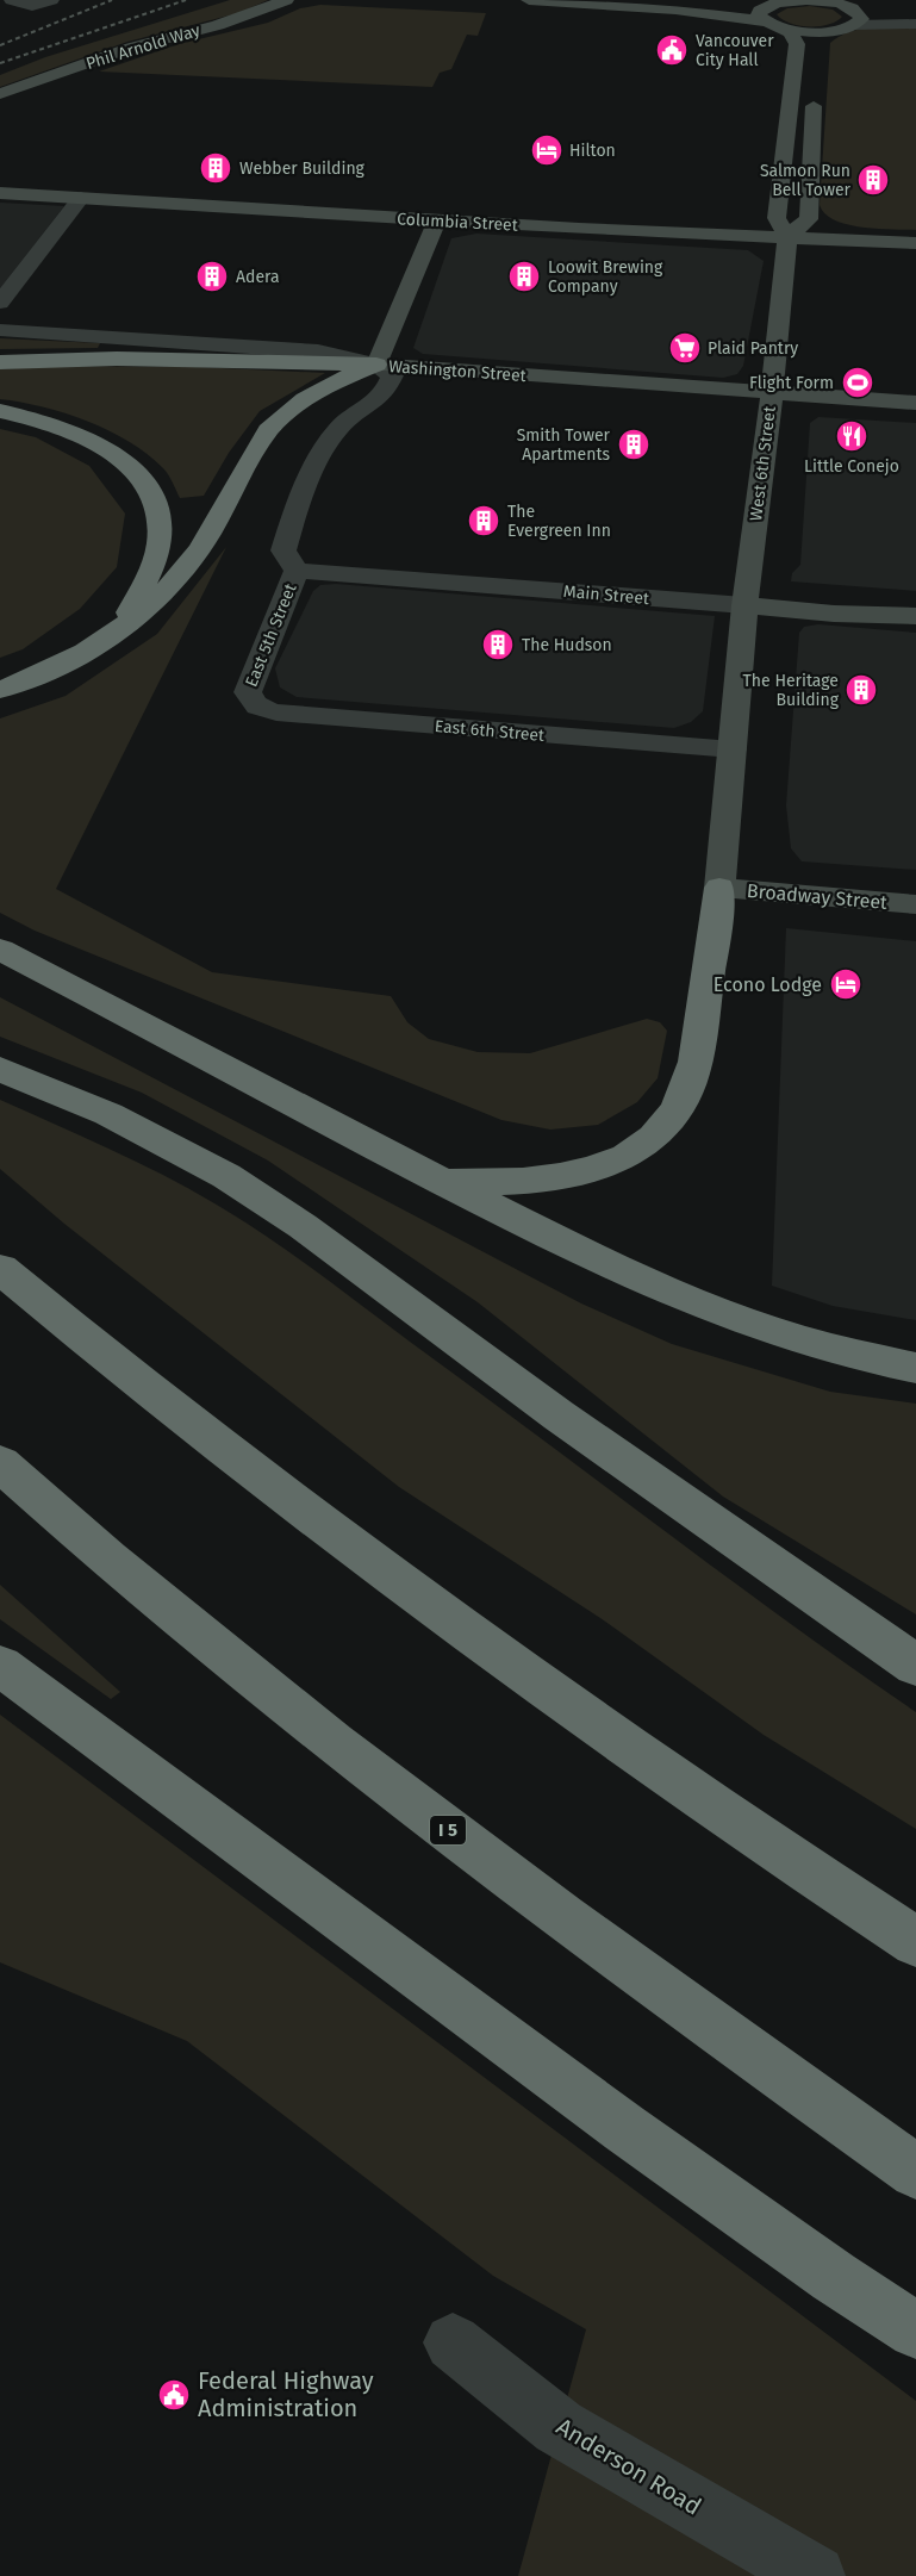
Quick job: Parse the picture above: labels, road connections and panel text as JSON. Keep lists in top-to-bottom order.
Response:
{
  "streets": {
    "highway": ["I 5"],
    "street": [
      "Phil Arnold Way",
      "Columbia Street",
      "Washington Street",
      "West 6th Street",
      "Main Street",
      "East 5th Street",
      "East 6th Street",
      "Broadway Street",
      "Anderson Road"
    ]
  },
  "crossings": [
    ["Columbia Street", "West 6th Street"],
    ["Washington Street", "West 6th Street"],
    ["West 6th Street", "Main Street"],
    ["Main Street", "East 5th Street"],
    ["East 5th Street", "East 6th Street"]
  ],
  "places": {
    "public building": ["Vancouver City Hall", "Federal Highway Administration"],
    "hotel": ["Hilton", "Econo Lodge"],
    "building": [
      "Webber Building",
      "Salmon Run Bell Tower",
      "Adera",
      "Loowit Brewing Company",
      "Smith Tower Apartments",
      "The Evergreen Inn",
      "The Hudson",
      "The Heritage Building"
    ],
    "supermarket": ["Plaid Pantry"],
    "sports": ["Flight Form"],
    "restaurant": ["Little Conejo"]
  }
}
